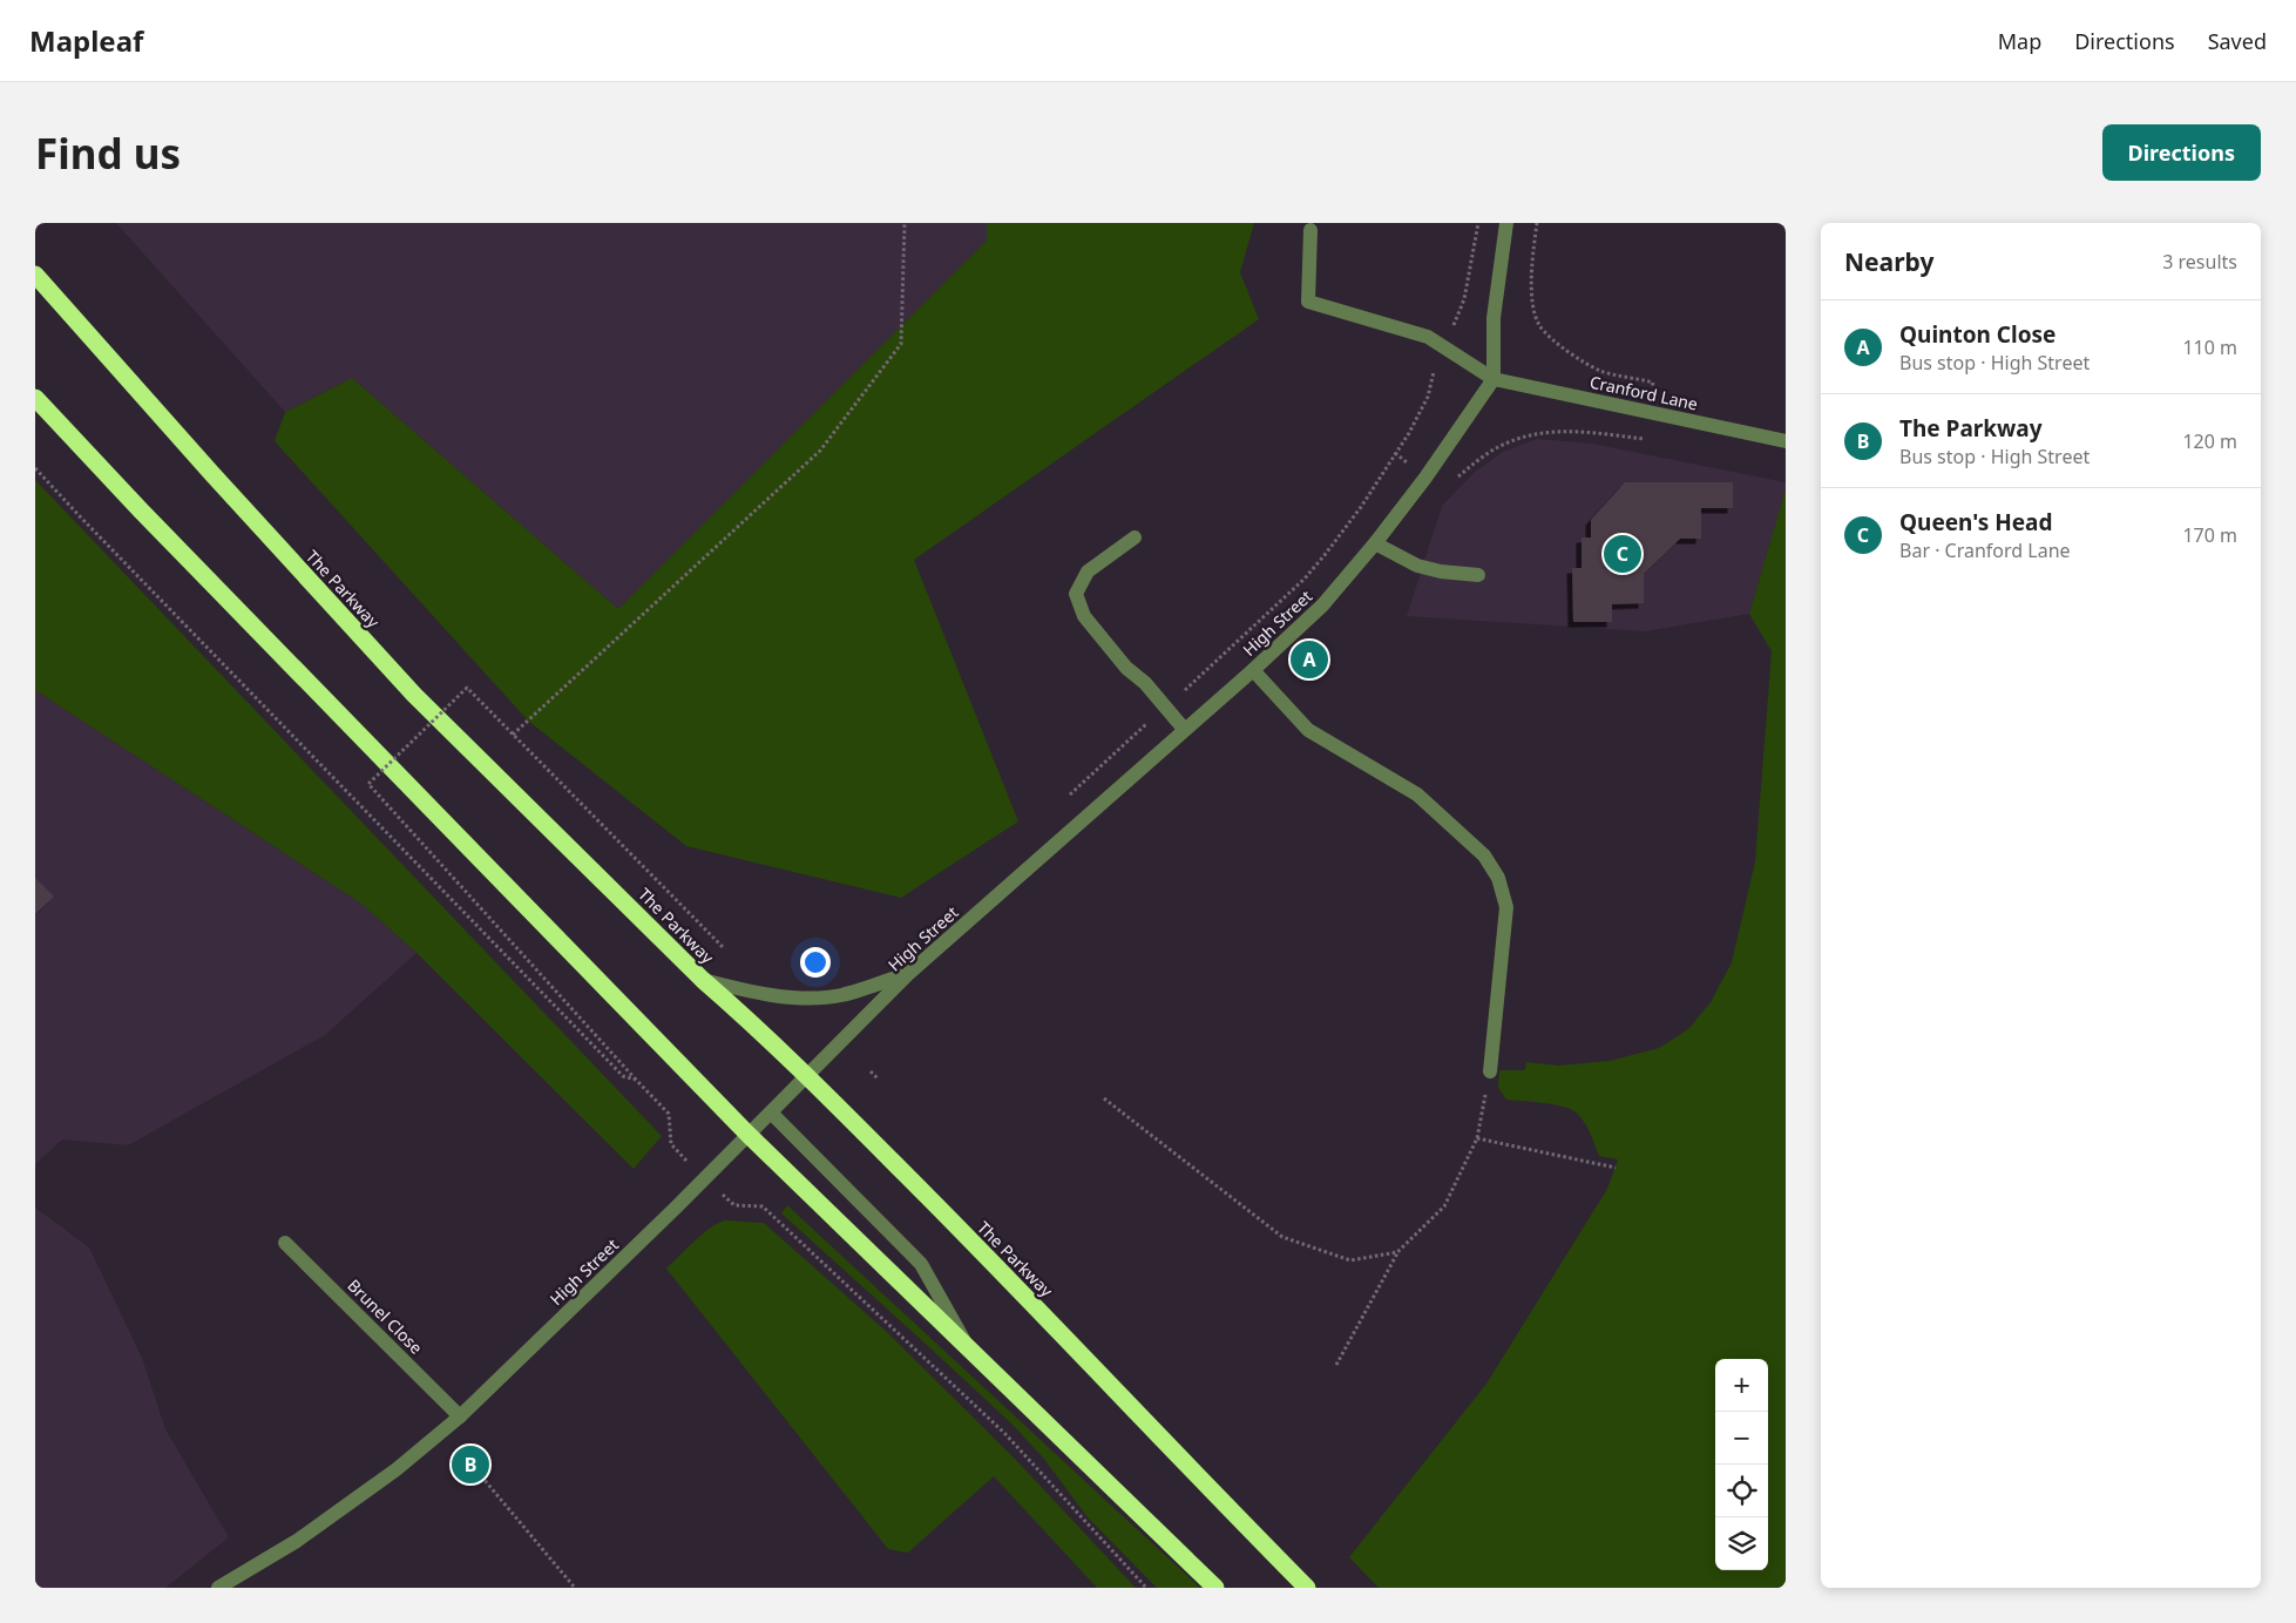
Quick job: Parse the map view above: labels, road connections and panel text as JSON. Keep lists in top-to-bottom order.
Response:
{
  "streets": {
    "highway": ["The Parkway"],
    "street": ["Cranford Lane", "High Street", "Brunel Close"]
  },
  "crossings": [
    ["Cranford Lane", "High Street"],
    ["The Parkway", "High Street"],
    ["High Street", "Brunel Close"]
  ],
  "page": {
    "header": "Mapleaf",
    "nav": ["Map", "Directions", "Saved"],
    "buttons": "Directions",
    "title": "Find us",
    "heading": ["Nearby", "3 results"],
    "list": [
      {
        "mark": "A",
        "name": "Quinton Close",
        "note": "Bus stop · High Street",
        "value": "110 m"
      },
      {
        "mark": "B",
        "name": "The Parkway",
        "note": "Bus stop · High Street",
        "value": "120 m"
      },
      {
        "mark": "C",
        "name": "Queen's Head",
        "note": "Bar · Cranford Lane",
        "value": "170 m"
      }
    ],
    "pins": ["C", "A", "B"],
    "map_buttons": ["+", "−"]
  }
}
